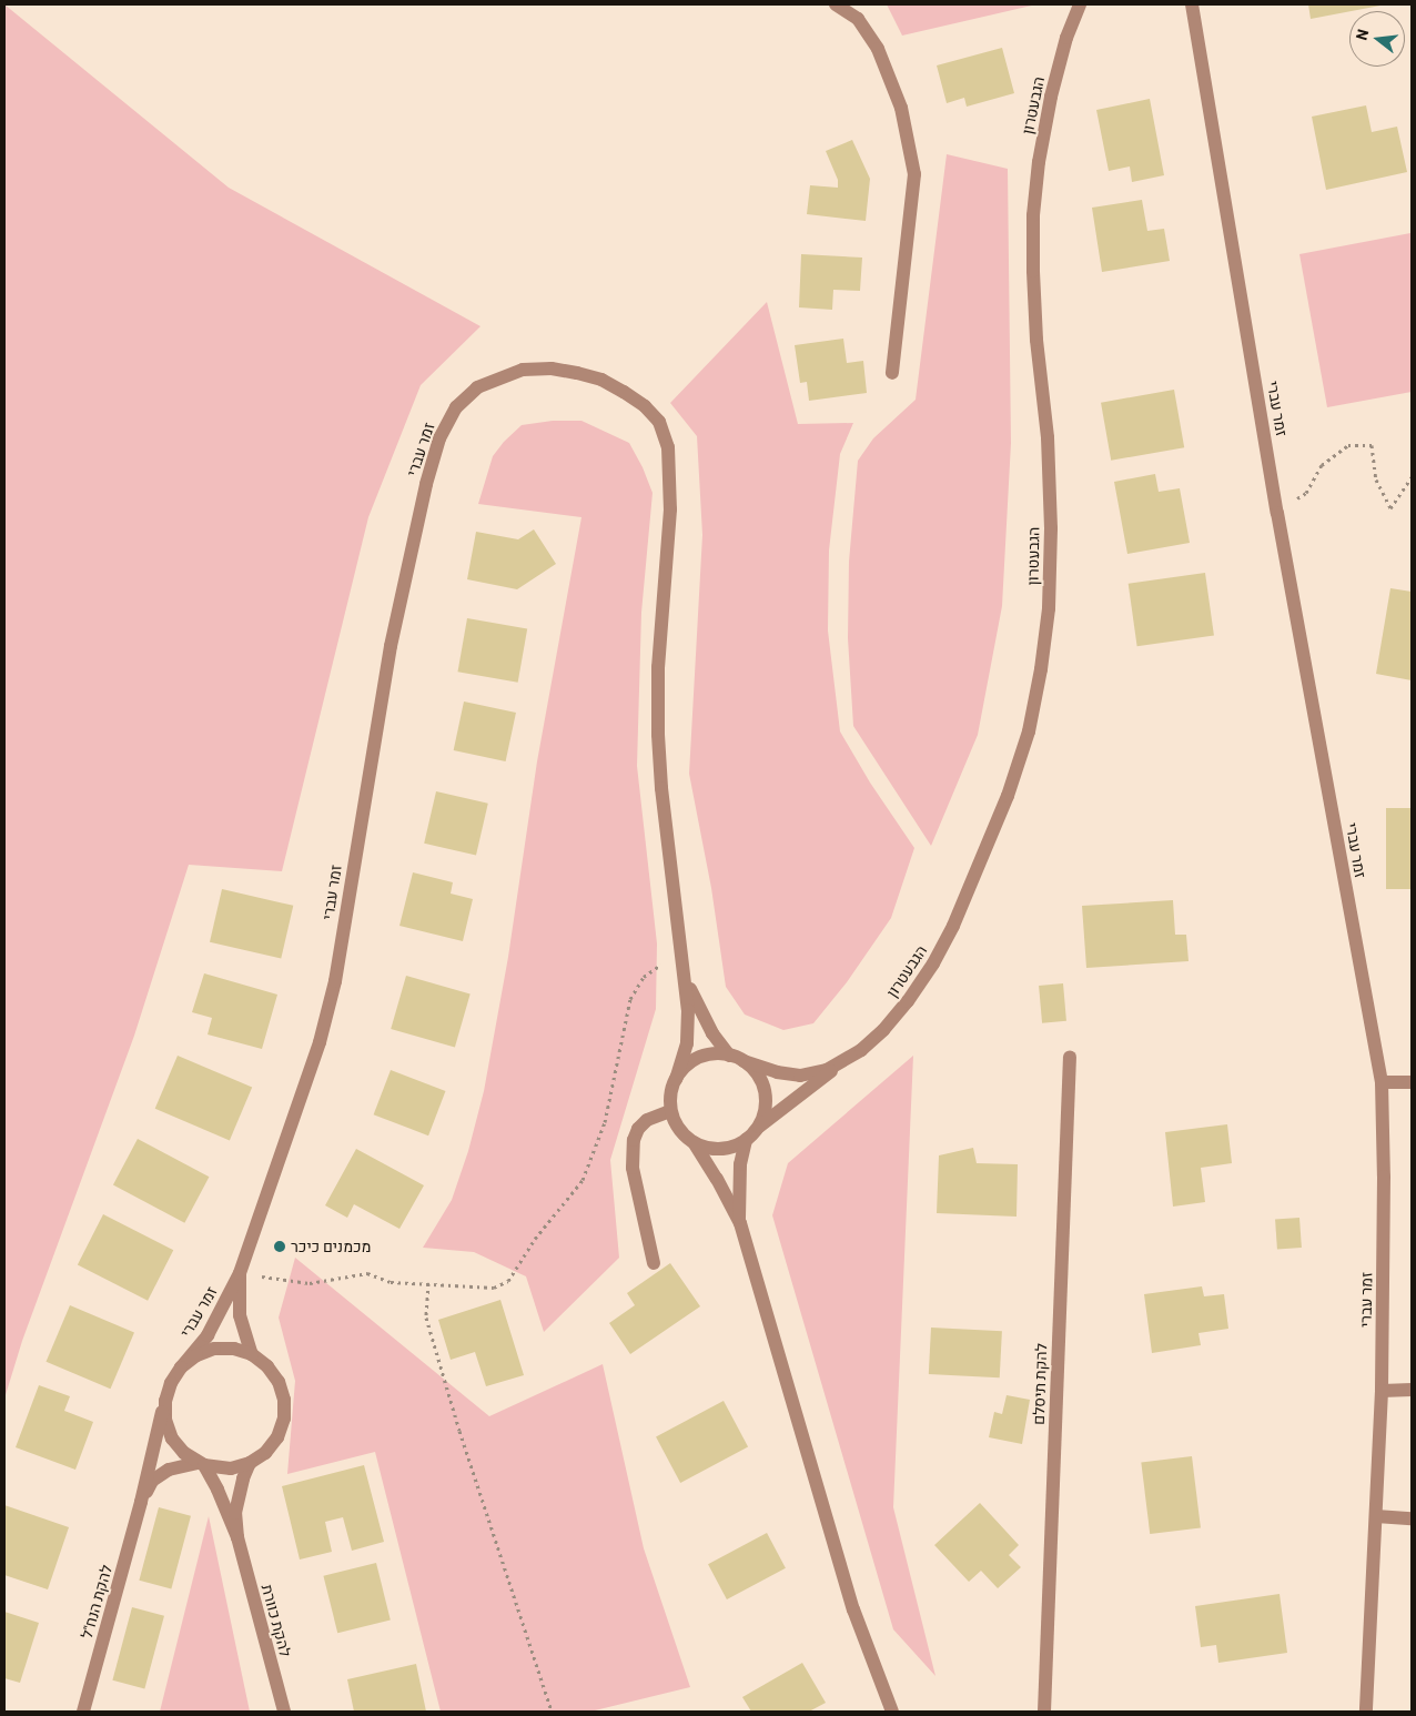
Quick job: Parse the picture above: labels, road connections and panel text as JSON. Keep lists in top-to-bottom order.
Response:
{
  "streets": {
    "street": [
      "הגבעטרון",
      "זמר עברי",
      "להקת תיסלם",
      "להקת הנח\"ל",
      "להקת כוורת"
    ]
  },
  "crossings": [
    ["הגבעטרון", "זמר עברי"],
    ["זמר עברי", "להקת כוורת"]
  ],
  "places": ["מכמנים כיכר"],
  "north": "left"
}
